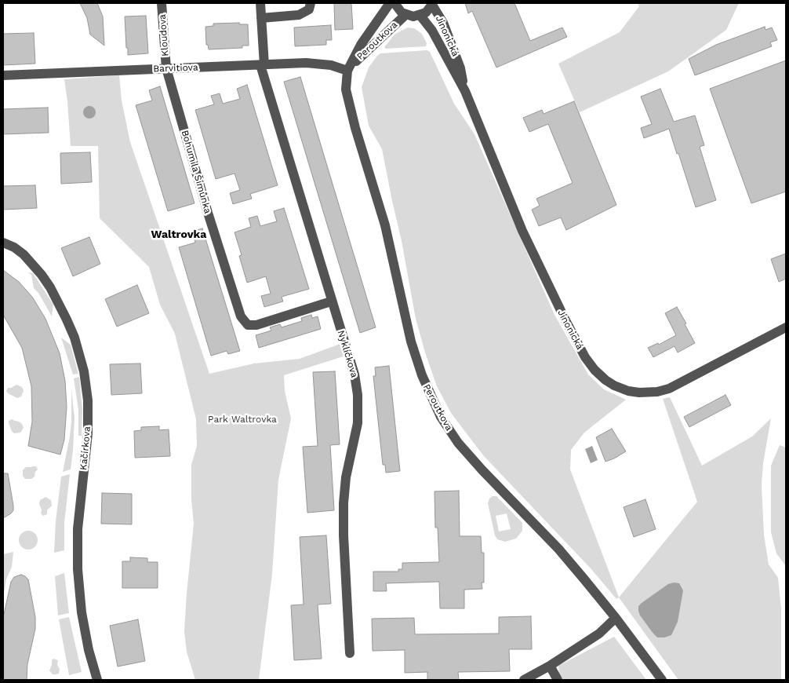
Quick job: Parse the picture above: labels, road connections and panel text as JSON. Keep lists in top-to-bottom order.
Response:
{
  "streets": {
    "street": [
      "Kloudova",
      "Jinonická",
      "Peroutkova",
      "Barvitiova",
      "Bohumila Šimůnka",
      "Nyklíčkova",
      "Kačírkova"
    ]
  },
  "crossings": [
    ["Kloudova", "Barvitiova"],
    ["Kloudova", "Bohumila Šimůnka"],
    ["Peroutkova", "Barvitiova"],
    ["Barvitiova", "Bohumila Šimůnka"],
    ["Barvitiova", "Nyklíčkova"],
    ["Bohumila Šimůnka", "Nyklíčkova"]
  ],
  "districts": ["Waltrovka"],
  "parks": ["Park Waltrovka"]
}
